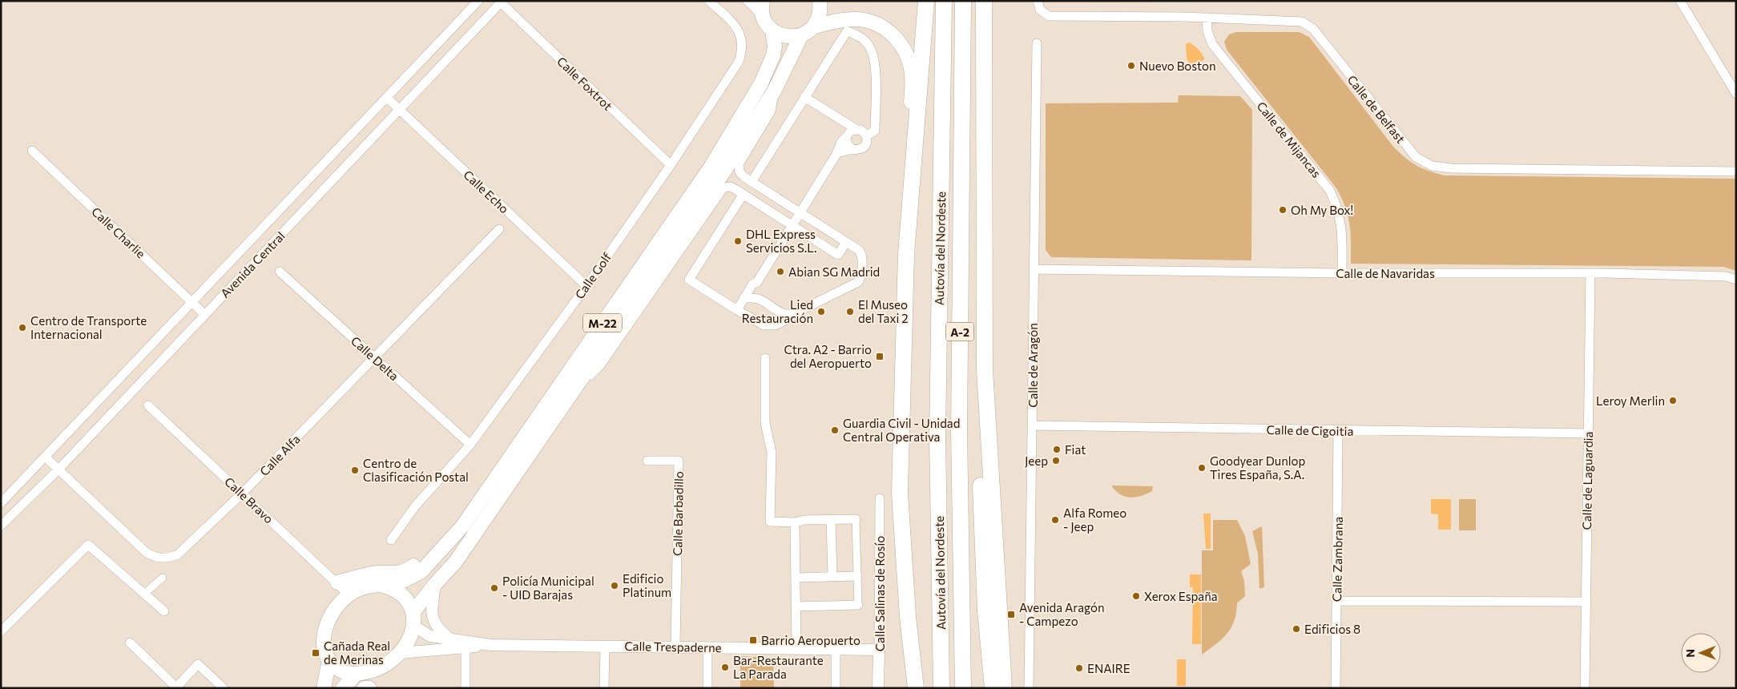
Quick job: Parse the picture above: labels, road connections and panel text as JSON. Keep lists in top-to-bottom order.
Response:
{
  "streets": {
    "highway": ["Autovía del Nordeste", "A-2"],
    "main road": ["M-22"],
    "street": [
      "Calle Foxtrot",
      "Calle de Belfast",
      "Calle de Mijancas",
      "Calle Echo",
      "Calle Charlie",
      "Avenida Central",
      "Calle de Navaridas",
      "Calle Golf",
      "Calle Delta",
      "Calle de Aragón",
      "Calle de Cigoitia",
      "Calle Alfa",
      "Calle de Laguardia",
      "Calle Bravo",
      "Calle Barbadillo",
      "Calle Zambrana",
      "Calle Salinas de Rosío",
      "Calle Trespaderne"
    ]
  },
  "crossings": [
    ["Calle Foxtrot", "Avenida Central"],
    ["Calle Foxtrot", "Calle Golf"],
    ["Calle de Belfast", "Calle de Mijancas"],
    ["Calle de Mijancas", "Calle de Navaridas"],
    ["Calle Echo", "Avenida Central"],
    ["Calle Echo", "Calle Golf"],
    ["Calle Charlie", "Avenida Central"],
    ["Avenida Central", "Calle Alfa"],
    ["Calle de Navaridas", "Calle de Aragón"],
    ["Calle de Navaridas", "Calle de Laguardia"],
    ["Calle Golf", "Calle Delta"],
    ["M-22", "Calle Bravo"],
    ["M-22", "Calle Trespaderne"],
    ["Calle Delta", "Calle Alfa"],
    ["Calle de Aragón", "Calle de Cigoitia"],
    ["Calle de Cigoitia", "Calle de Laguardia"],
    ["Calle de Cigoitia", "Calle Zambrana"],
    ["Calle Alfa", "Calle Bravo"],
    ["Calle Bravo", "Calle Trespaderne"],
    ["Calle Barbadillo", "Calle Trespaderne"],
    ["Calle Salinas de Rosío", "Calle Trespaderne"]
  ],
  "places": {
    "other": [
      "Nuevo Boston",
      "Oh My Box!",
      "DHL Express Servicios S.L.",
      "Abian SG Madrid",
      "Lied Restauración",
      "El Museo del Taxi 2",
      "Centro de Transporte Internacional",
      "Leroy Merlin",
      "Guardia Civil - Unidad Central Operativa",
      "Fiat",
      "Jeep",
      "Goodyear Dunlop Tires España, S.A.",
      "Centro de Clasificación Postal",
      "Alfa Romeo - Jeep",
      "Edificio Platinum",
      "Policía Municipal - UID Barajas",
      "Xerox España",
      "Edificios 8",
      "Bar-Restaurante La Parada",
      "ENAIRE"
    ],
    "transit": [
      "Ctra. A2 - Barrio del Aeropuerto",
      "Avenida Aragón - Campezo",
      "Barrio Aeropuerto",
      "Cañada Real de Merinas"
    ]
  },
  "north": "left"
}
